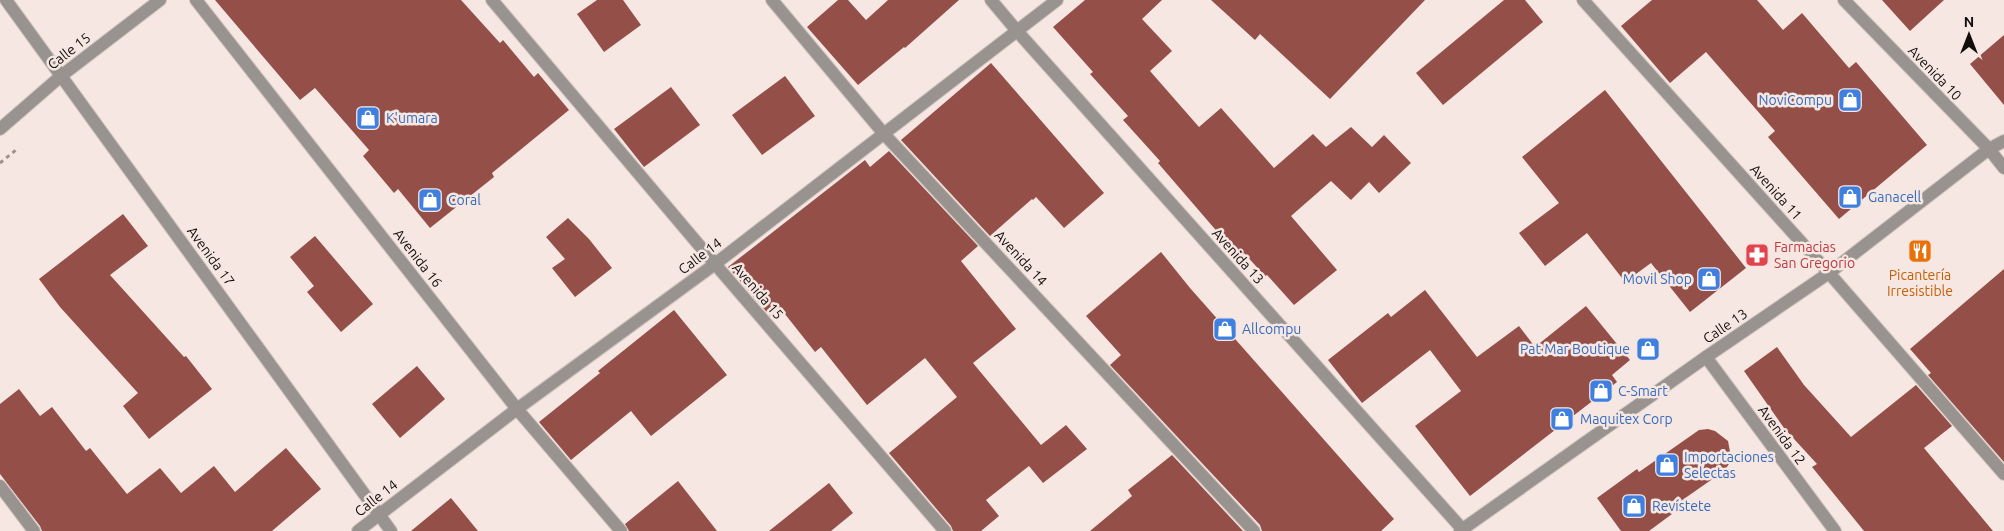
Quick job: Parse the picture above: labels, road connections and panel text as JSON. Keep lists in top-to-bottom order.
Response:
{
  "streets": {
    "street": [
      "Calle 15",
      "Avenida 10",
      "Avenida 11",
      "Avenida 17",
      "Calle 14",
      "Avenida 13",
      "Avenida 16",
      "Avenida 14",
      "Avenida 15",
      "Calle 13",
      "Avenida 12"
    ]
  },
  "crossings": [
    ["Calle 15", "Avenida 17"],
    ["Avenida 10", "Calle 13"],
    ["Avenida 11", "Calle 13"],
    ["Avenida 17", "Calle 14"],
    ["Calle 14", "Avenida 13"],
    ["Calle 14", "Avenida 16"],
    ["Calle 14", "Avenida 14"],
    ["Calle 14", "Avenida 15"],
    ["Avenida 13", "Calle 13"],
    ["Calle 13", "Avenida 12"]
  ],
  "places": {
    "shop": [
      "NoviCompu",
      "K'umara",
      "Ganacell",
      "Coral",
      "Movil Shop",
      "Allcompu",
      "Pat Mar Boutique",
      "C-Smart",
      "Maquitex Corp",
      "Importaciones Selectas",
      "Revístete"
    ],
    "restaurant": ["Picantería Irresistible"],
    "pharmacy": ["Farmacias San Gregorio"]
  },
  "north": "top"
}
